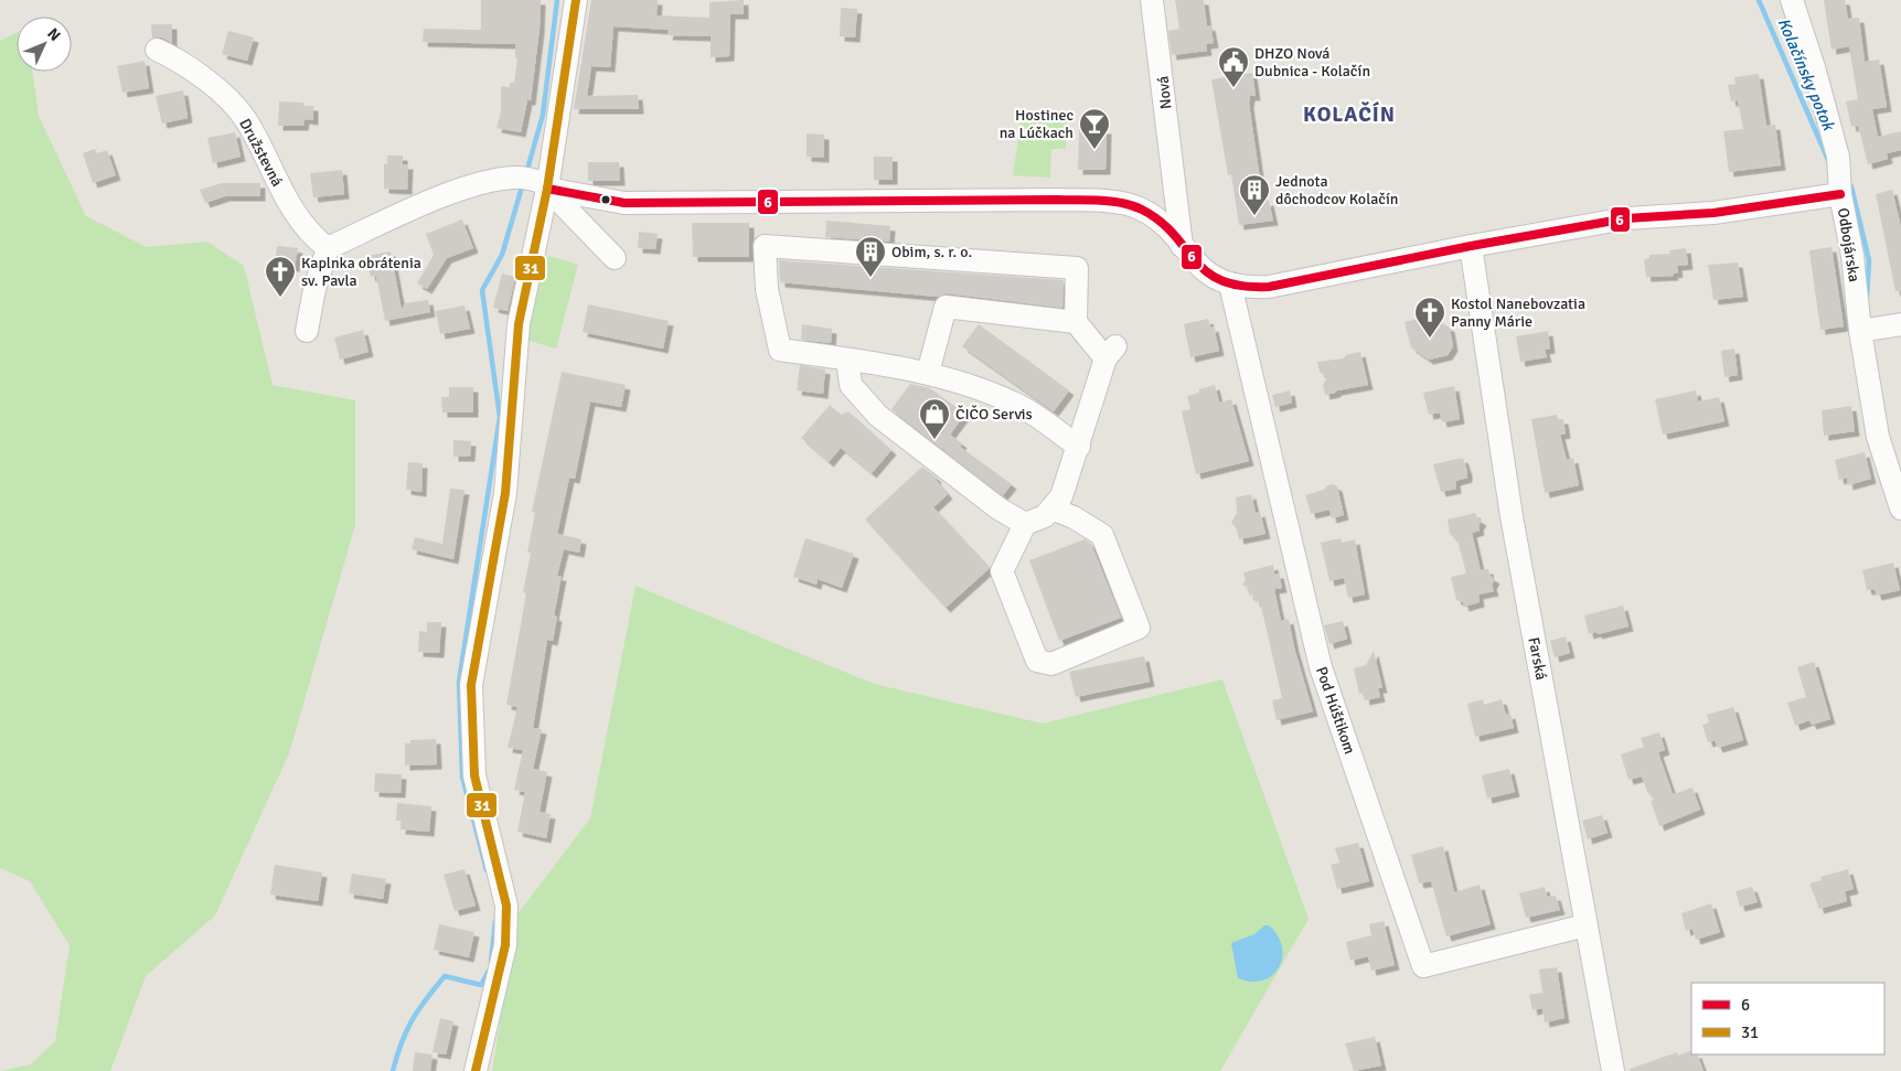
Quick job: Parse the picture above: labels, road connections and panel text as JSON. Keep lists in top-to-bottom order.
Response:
{
  "streets": {
    "street": [
      "Nová",
      "Družstevná",
      "Odbojárska",
      "Farská",
      "Pod Húštikom"
    ]
  },
  "crossings": [
    ["Farská", "Pod Húštikom"]
  ],
  "districts": ["KOLAČÍN"],
  "water": ["Kolačínsky potok"],
  "places": {
    "public building": ["DHZO Nová Dubnica - Kolačín"],
    "bar": ["Hostinec na Lúčkach"],
    "building": ["Jednota dôchodcov Kolačín", "Obim, s. r. o."],
    "church": ["Kaplnka obrátenia sv. Pavla", "Kostol Nanebovzatia Panny Márie"],
    "shop": ["ČIČO Servis"]
  },
  "lines": ["transit line 31", "transit line 6"],
  "legend": ["6", "31"],
  "north": "top right"
}
